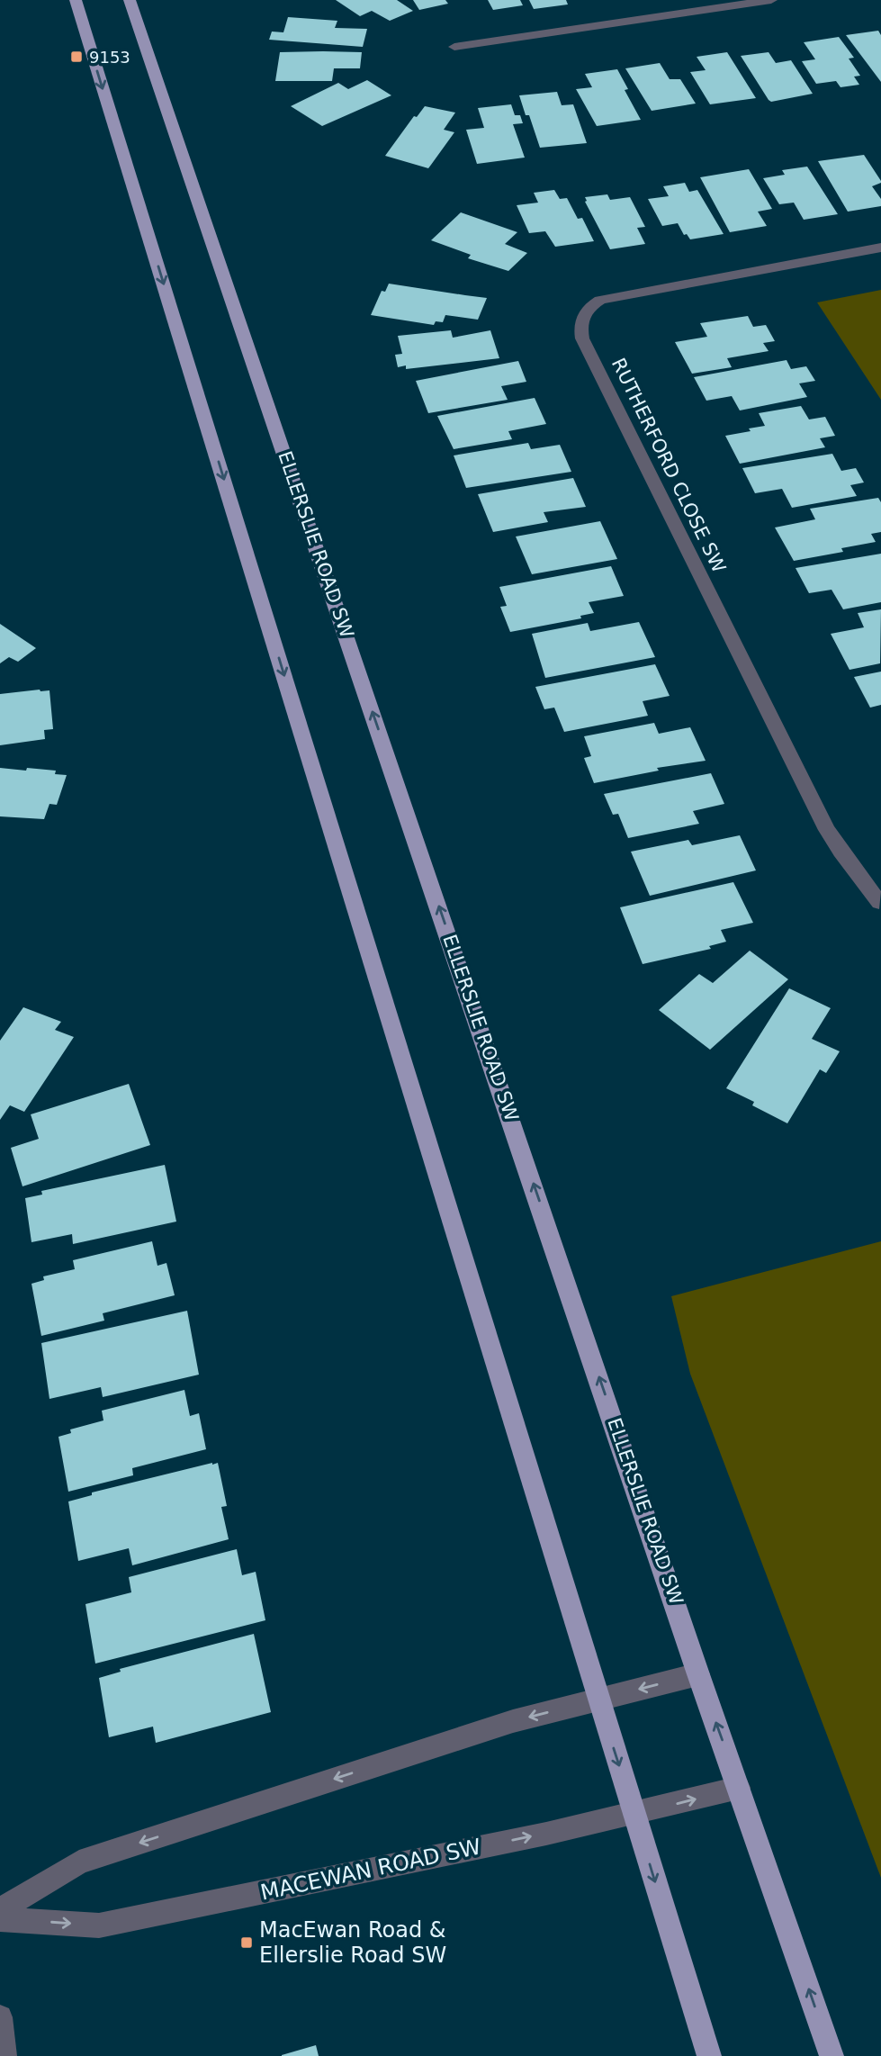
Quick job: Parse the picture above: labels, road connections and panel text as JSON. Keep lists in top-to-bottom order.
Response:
{
  "streets": {
    "main road": ["ELLERSLIE ROAD SW"],
    "street": ["RUTHERFORD CLOSE SW", "MACEWAN ROAD SW"]
  },
  "crossings": [
    ["ELLERSLIE ROAD SW", "MACEWAN ROAD SW"]
  ],
  "places": {
    "transit": ["9153", "MacEwan Road & Ellerslie Road SW"]
  }
}
